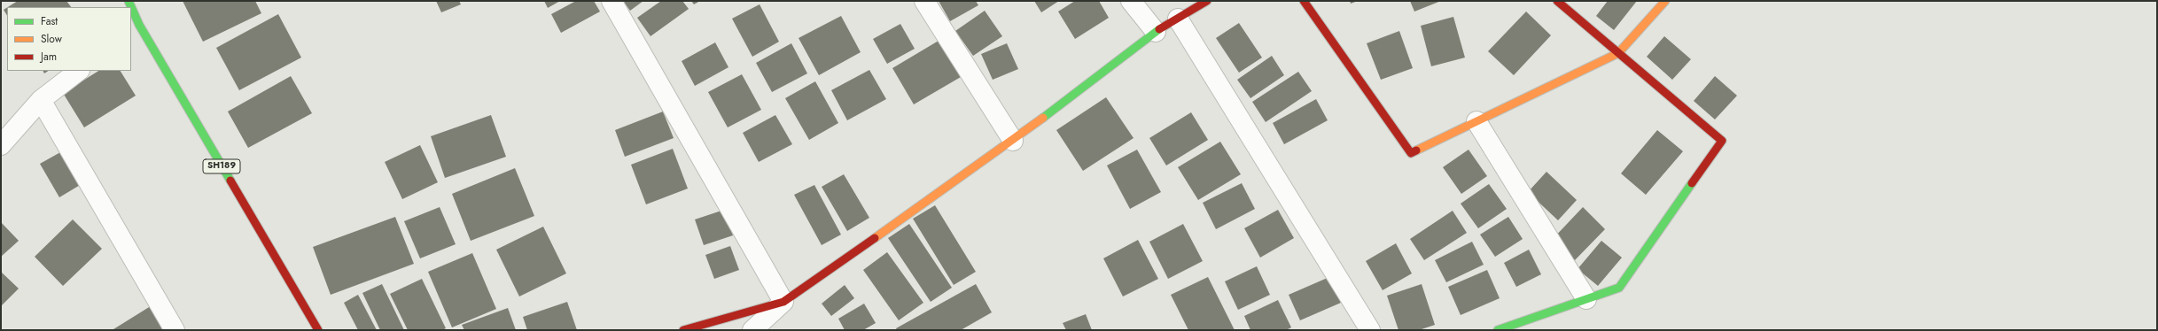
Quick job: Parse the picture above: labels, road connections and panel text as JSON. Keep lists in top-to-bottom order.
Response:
{
  "streets": {
    "street": ["SH189"]
  },
  "legend": ["Fast", "Slow", "Jam"]
}
